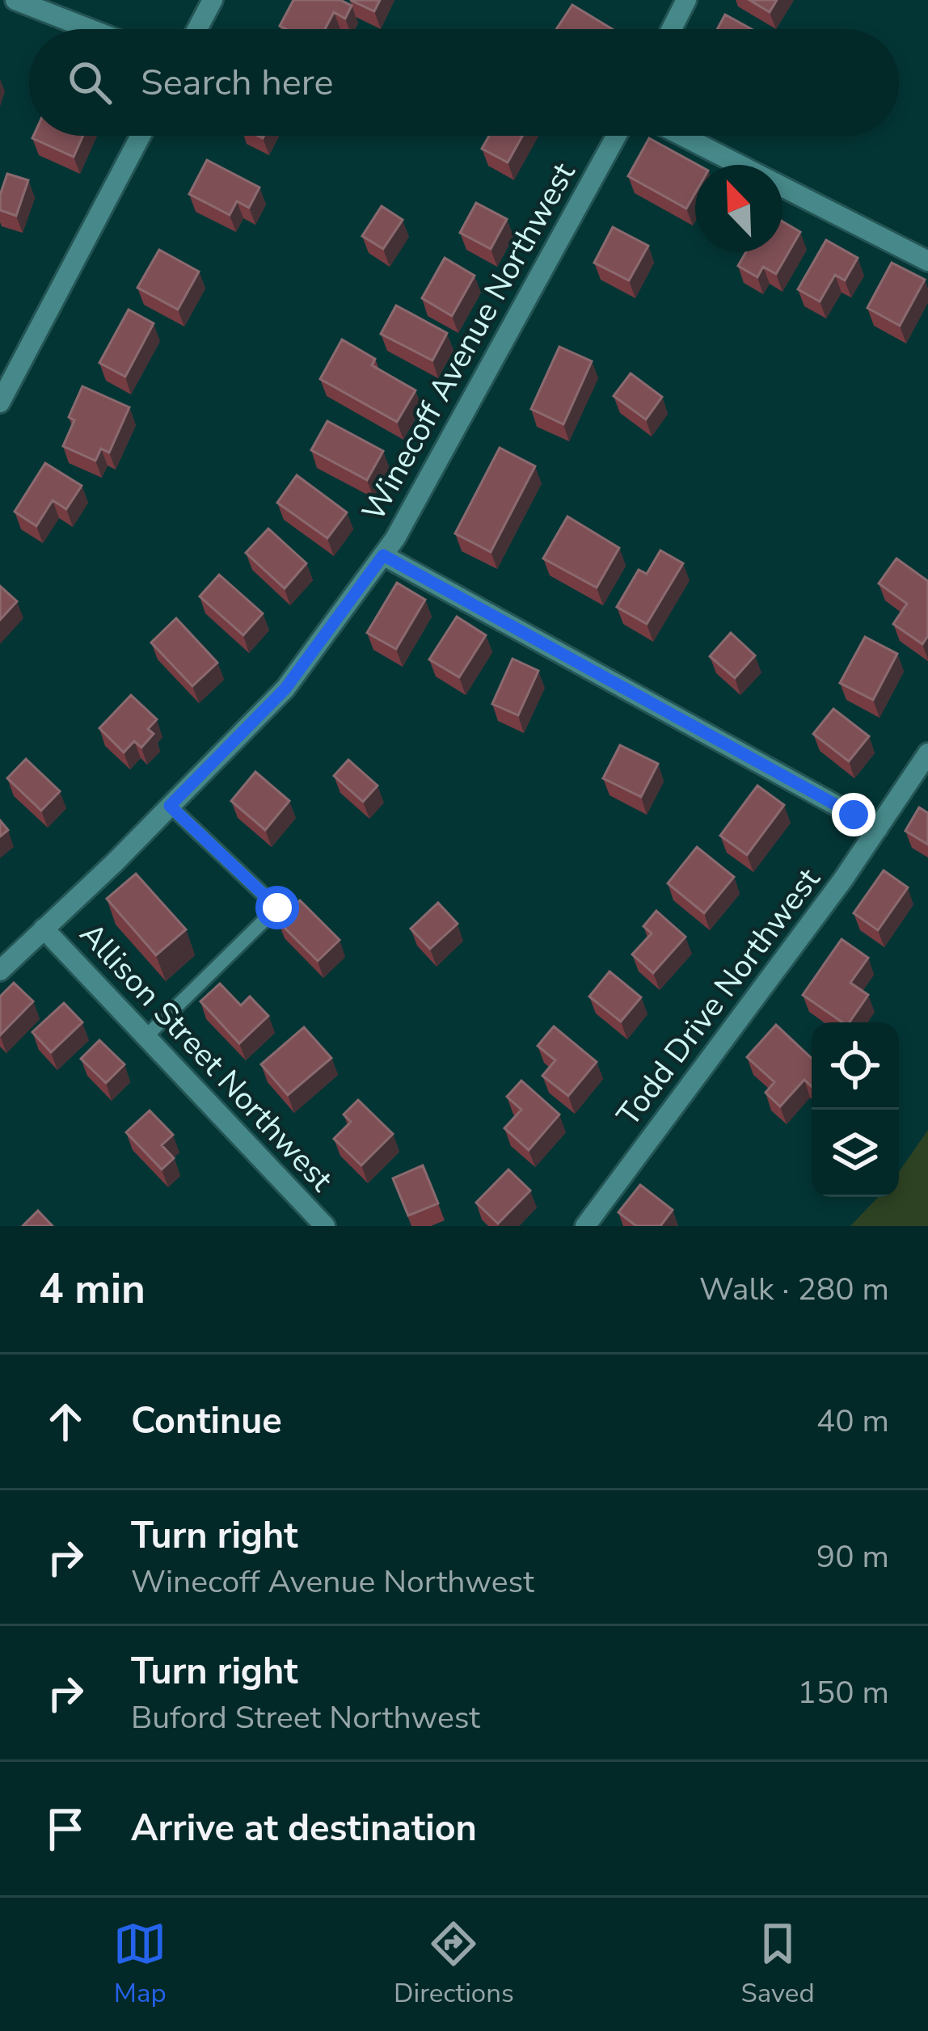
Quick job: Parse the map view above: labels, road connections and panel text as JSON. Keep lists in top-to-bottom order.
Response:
{
  "streets": {
    "street": ["Winecoff Avenue Northwest", "Todd Drive Northwest", "Allison Street Northwest"]
  },
  "crossings": [
    ["Winecoff Avenue Northwest", "Allison Street Northwest"]
  ],
  "north": "top left",
  "page": {
    "search": "Search here",
    "heading": ["4 min", "Walk · 280 m"],
    "list": [
      ["Continue", "40 m"],
      ["Turn right", "Winecoff Avenue Northwest", "90 m"],
      ["Turn right", "Buford Street Northwest", "150 m"],
      "Arrive at destination"
    ],
    "nav": ["Map", "Directions", "Saved"]
  }
}
